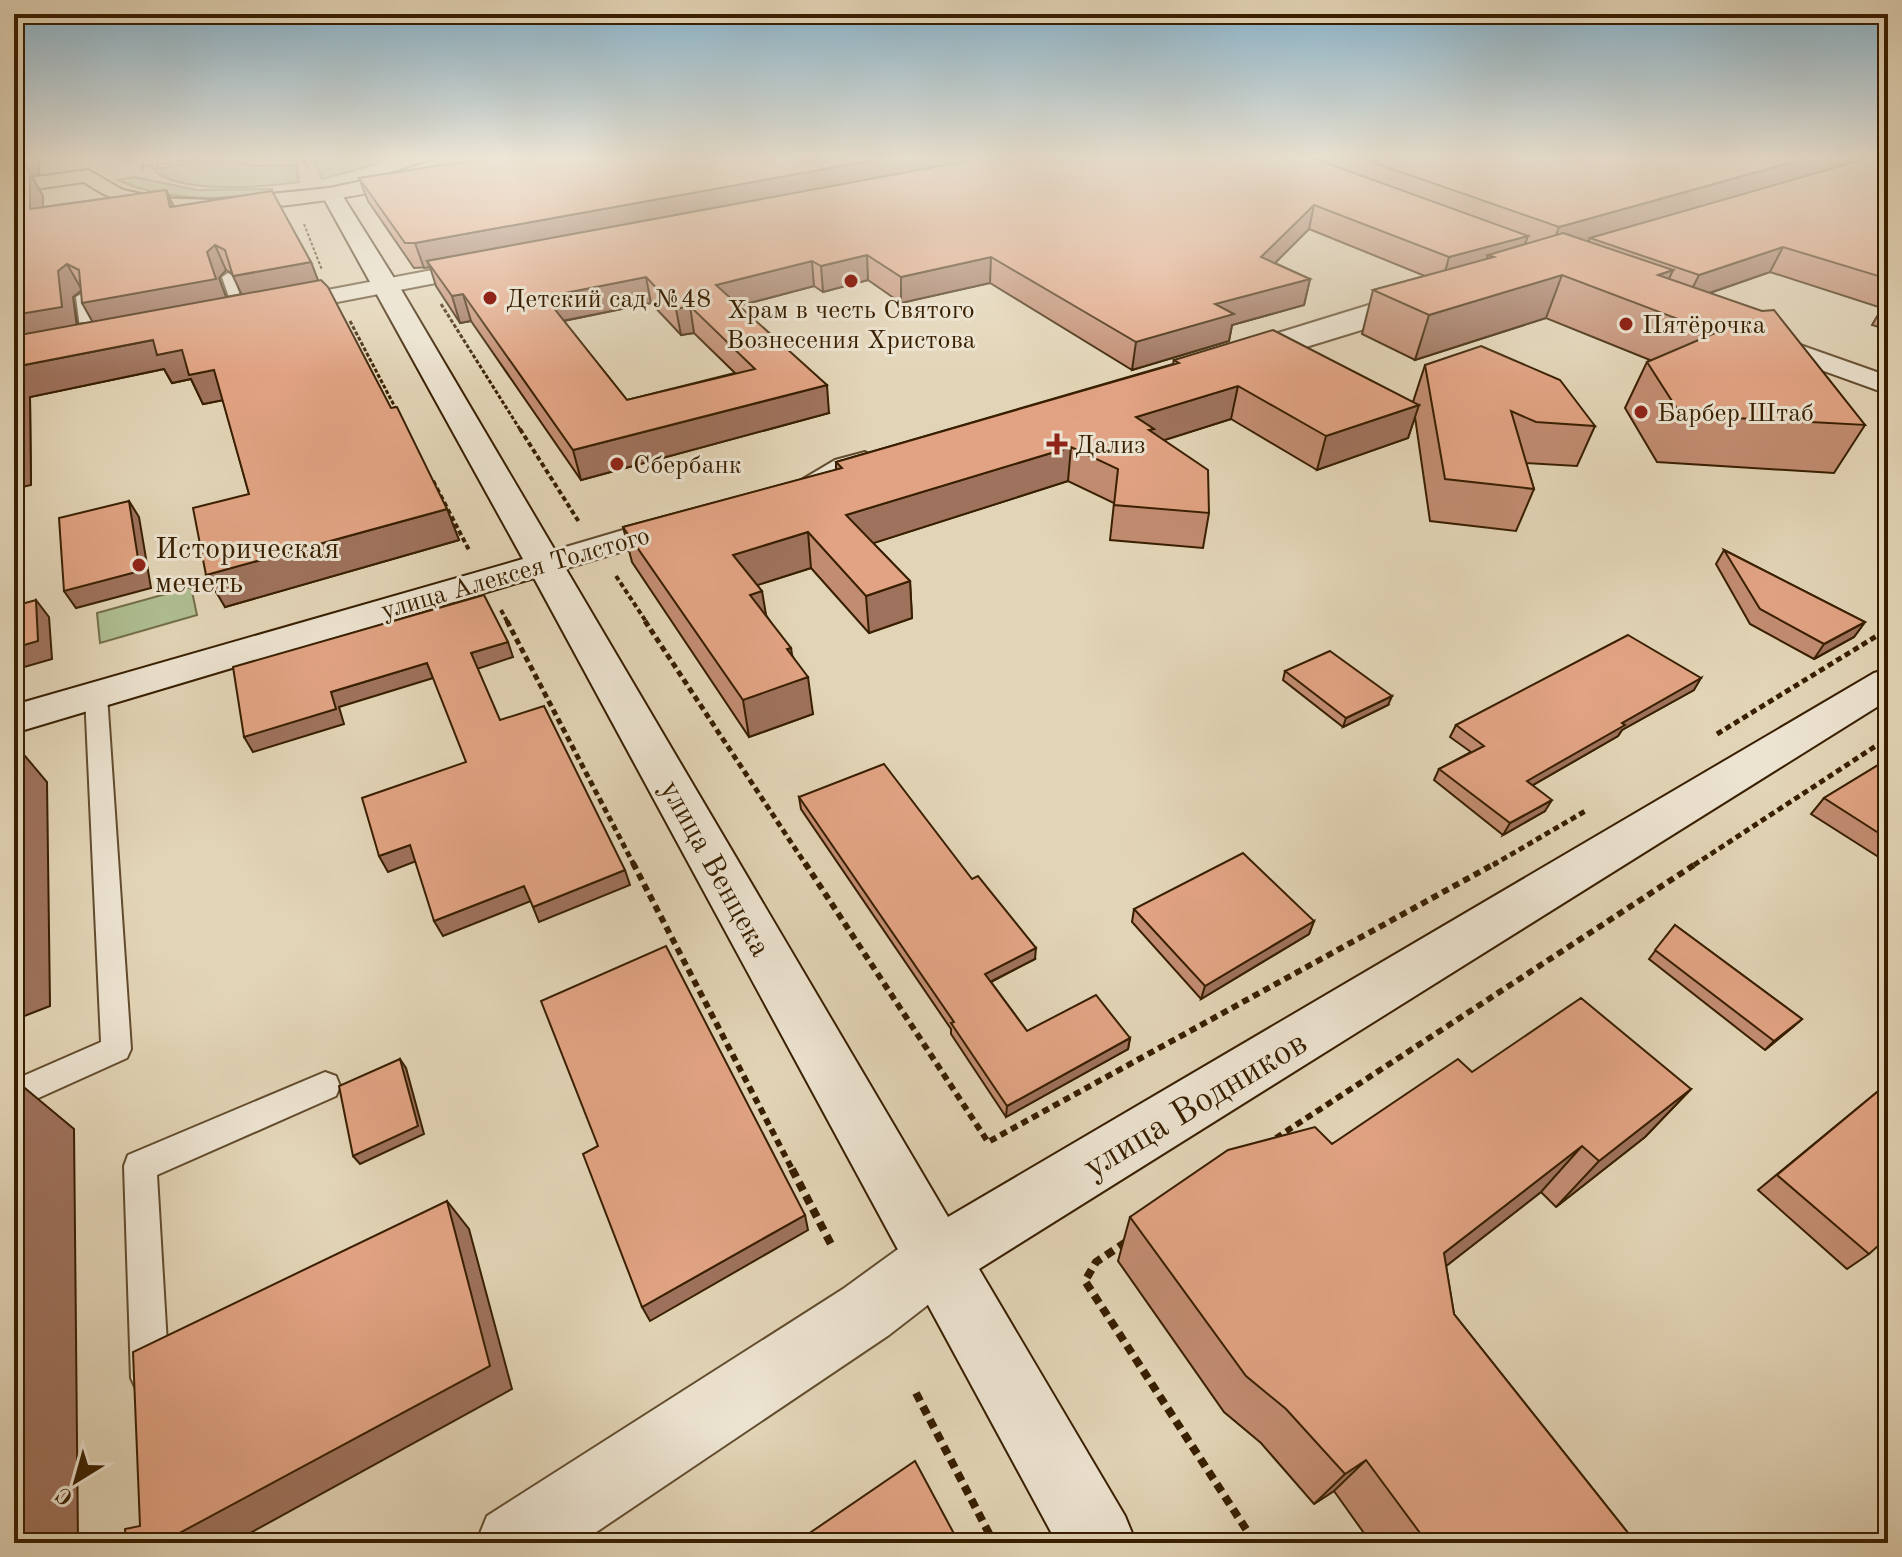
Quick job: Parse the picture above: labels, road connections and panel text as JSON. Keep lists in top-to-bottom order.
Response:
{
  "streets": {
    "street": ["улица Алексея Толстого", "улица Венцека", "улица Водников"]
  },
  "crossings": [
    ["улица Алексея Толстого", "улица Венцека"],
    ["улица Венцека", "улица Водников"]
  ],
  "places": {
    "other": [
      "Храм в честь Святого Вознесения Христова",
      "Детский сад №48",
      "Пятёрочка",
      "Барбер Штаб",
      "Сбербанк",
      "Историческая мечеть"
    ],
    "health": ["Дализ"]
  },
  "north": "bottom left"
}
